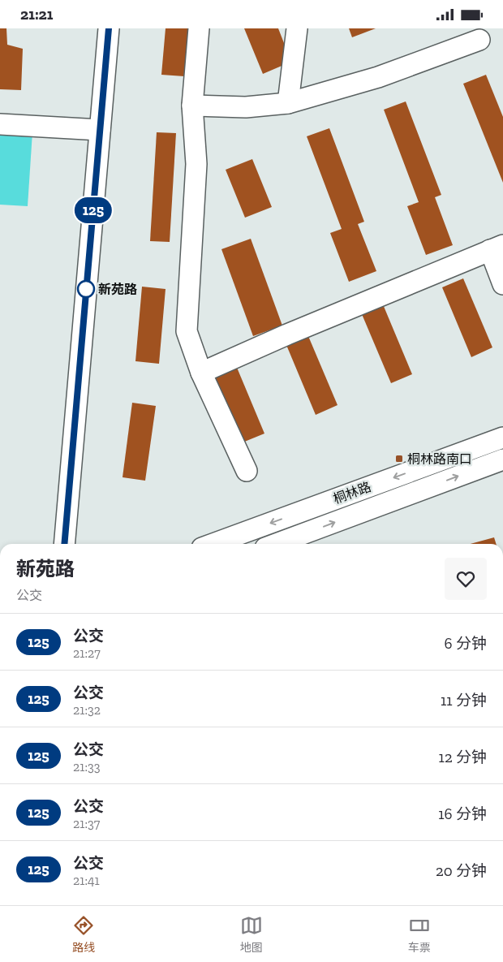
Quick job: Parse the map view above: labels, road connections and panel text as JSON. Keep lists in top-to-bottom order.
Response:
{
  "streets": {
    "street": ["桐林路"]
  },
  "places": {
    "other": ["新苑路"],
    "transit": ["桐林路南口"]
  },
  "lines": ["bus line 125"],
  "page": {
    "status": "21:21",
    "on_map": "125",
    "heading": ["新苑路", "公交"],
    "list": [
      {
        "mark": "125",
        "name": "公交",
        "note": "21:27",
        "value": "6 分钟"
      },
      {
        "mark": "125",
        "name": "公交",
        "note": "21:32",
        "value": "11 分钟"
      },
      {
        "mark": "125",
        "name": "公交",
        "note": "21:33",
        "value": "12 分钟"
      },
      {
        "mark": "125",
        "name": "公交",
        "note": "21:37",
        "value": "16 分钟"
      },
      {
        "mark": "125",
        "name": "公交",
        "note": "21:41",
        "value": "20 分钟"
      }
    ],
    "tabs": ["路线", "地图", "车票"]
  }
}
